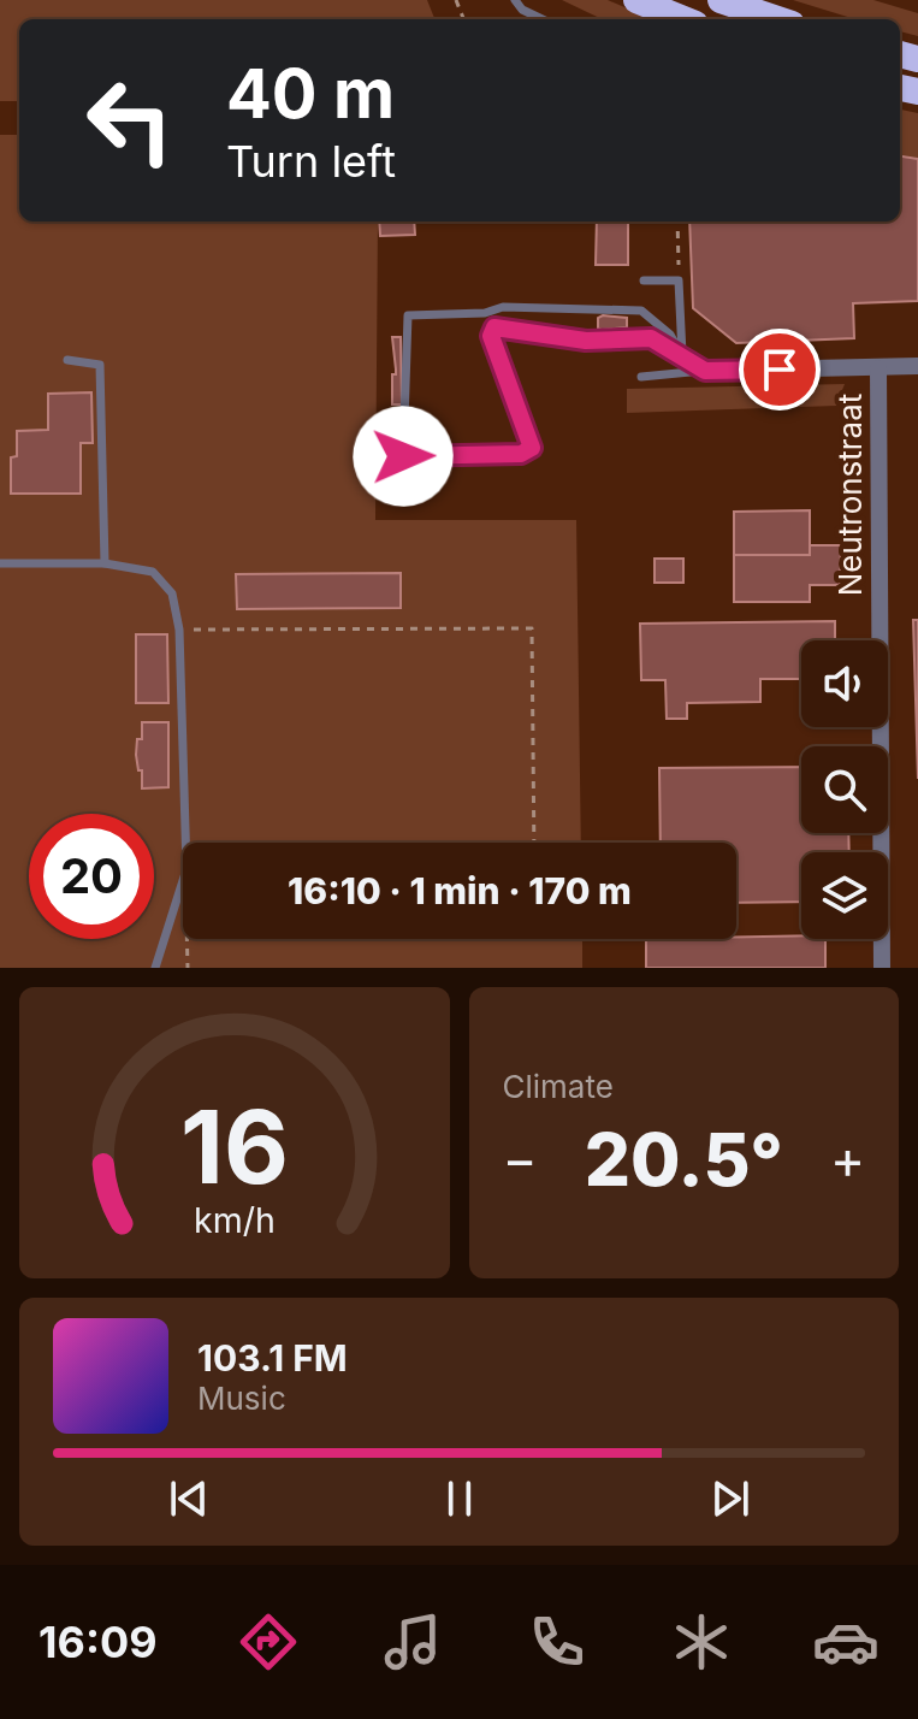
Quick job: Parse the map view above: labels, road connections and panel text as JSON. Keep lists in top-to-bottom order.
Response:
{
  "streets": {
    "street": ["Neutronstraat"]
  },
  "page": {
    "turn": ["40 m", "Turn left"],
    "limit": "20",
    "trip": "16:10 · 1 min · 170 m",
    "tile": "Climate",
    "heat": ["−", "20.5°", "+"],
    "song": ["103.1 FM", "Music"],
    "tabs": "16:09",
    "gauge": ["16", "km/h"]
  }
}
